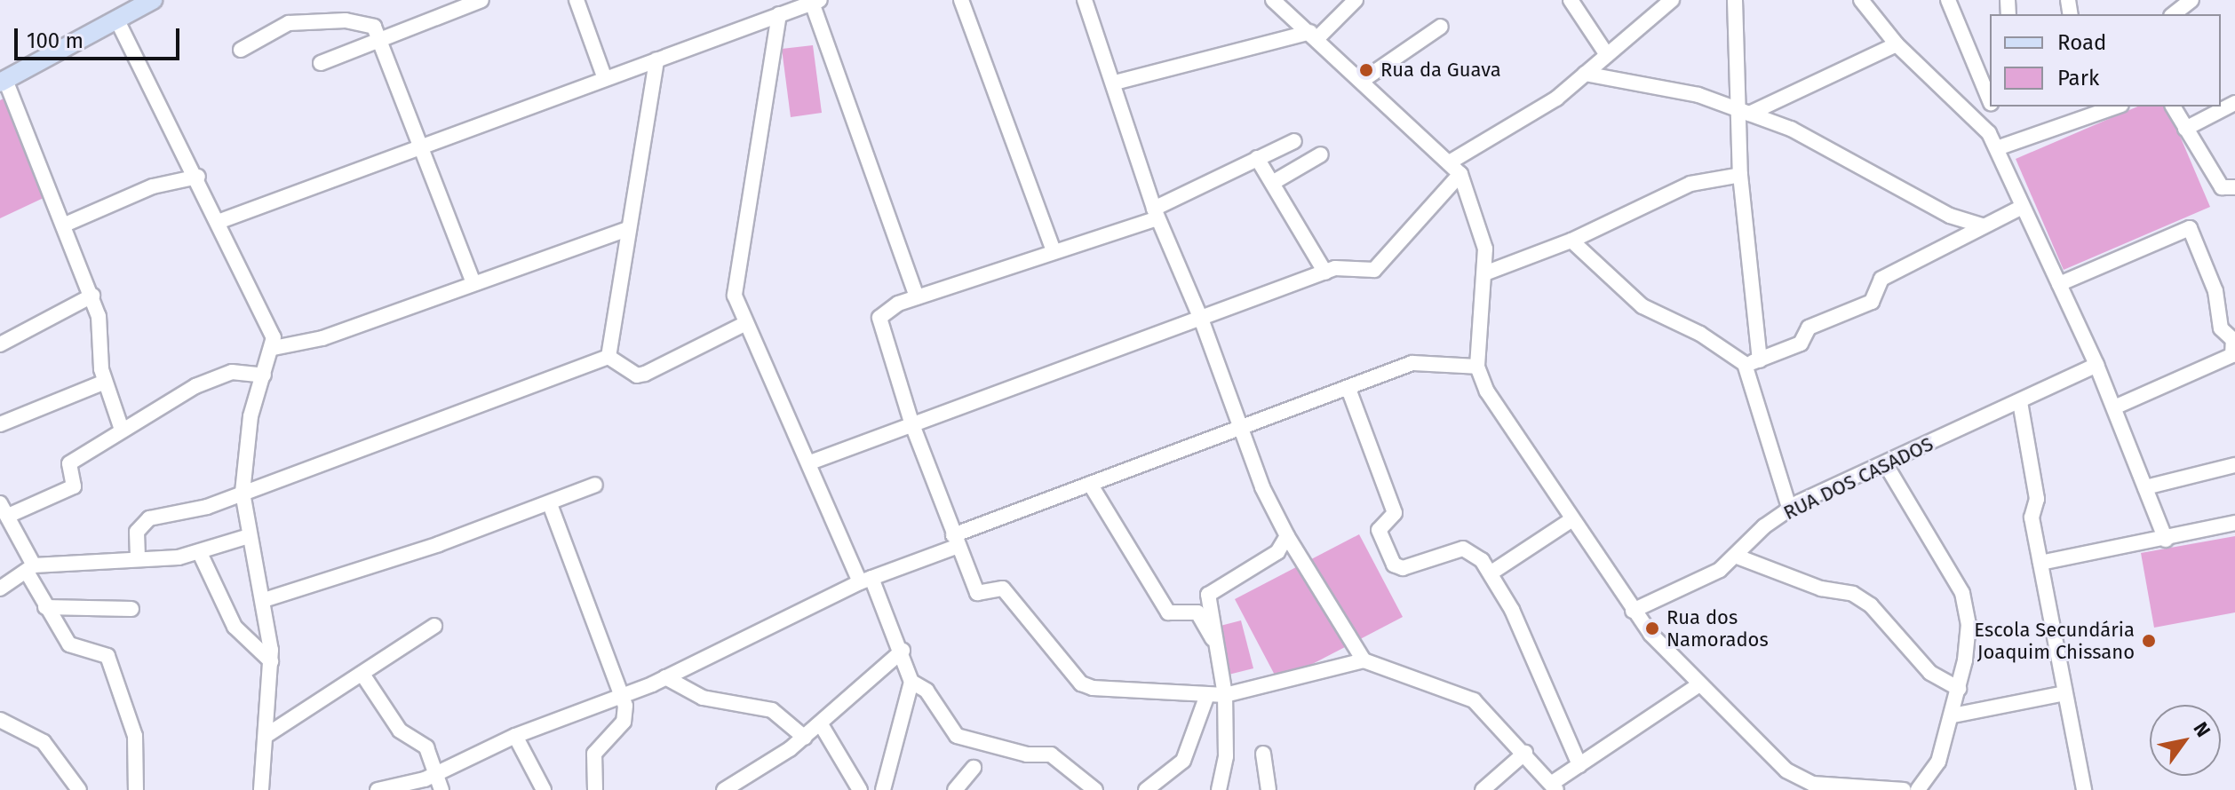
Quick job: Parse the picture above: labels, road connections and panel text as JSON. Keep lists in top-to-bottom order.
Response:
{
  "streets": {
    "street": ["RUA DOS CASADOS"]
  },
  "places": ["Rua da Guava", "Rua dos Namorados", "Escola Secundária Joaquim Chissano"],
  "legend": ["Road", "Park"],
  "scale_bar": "100 m",
  "north": "top right"
}
